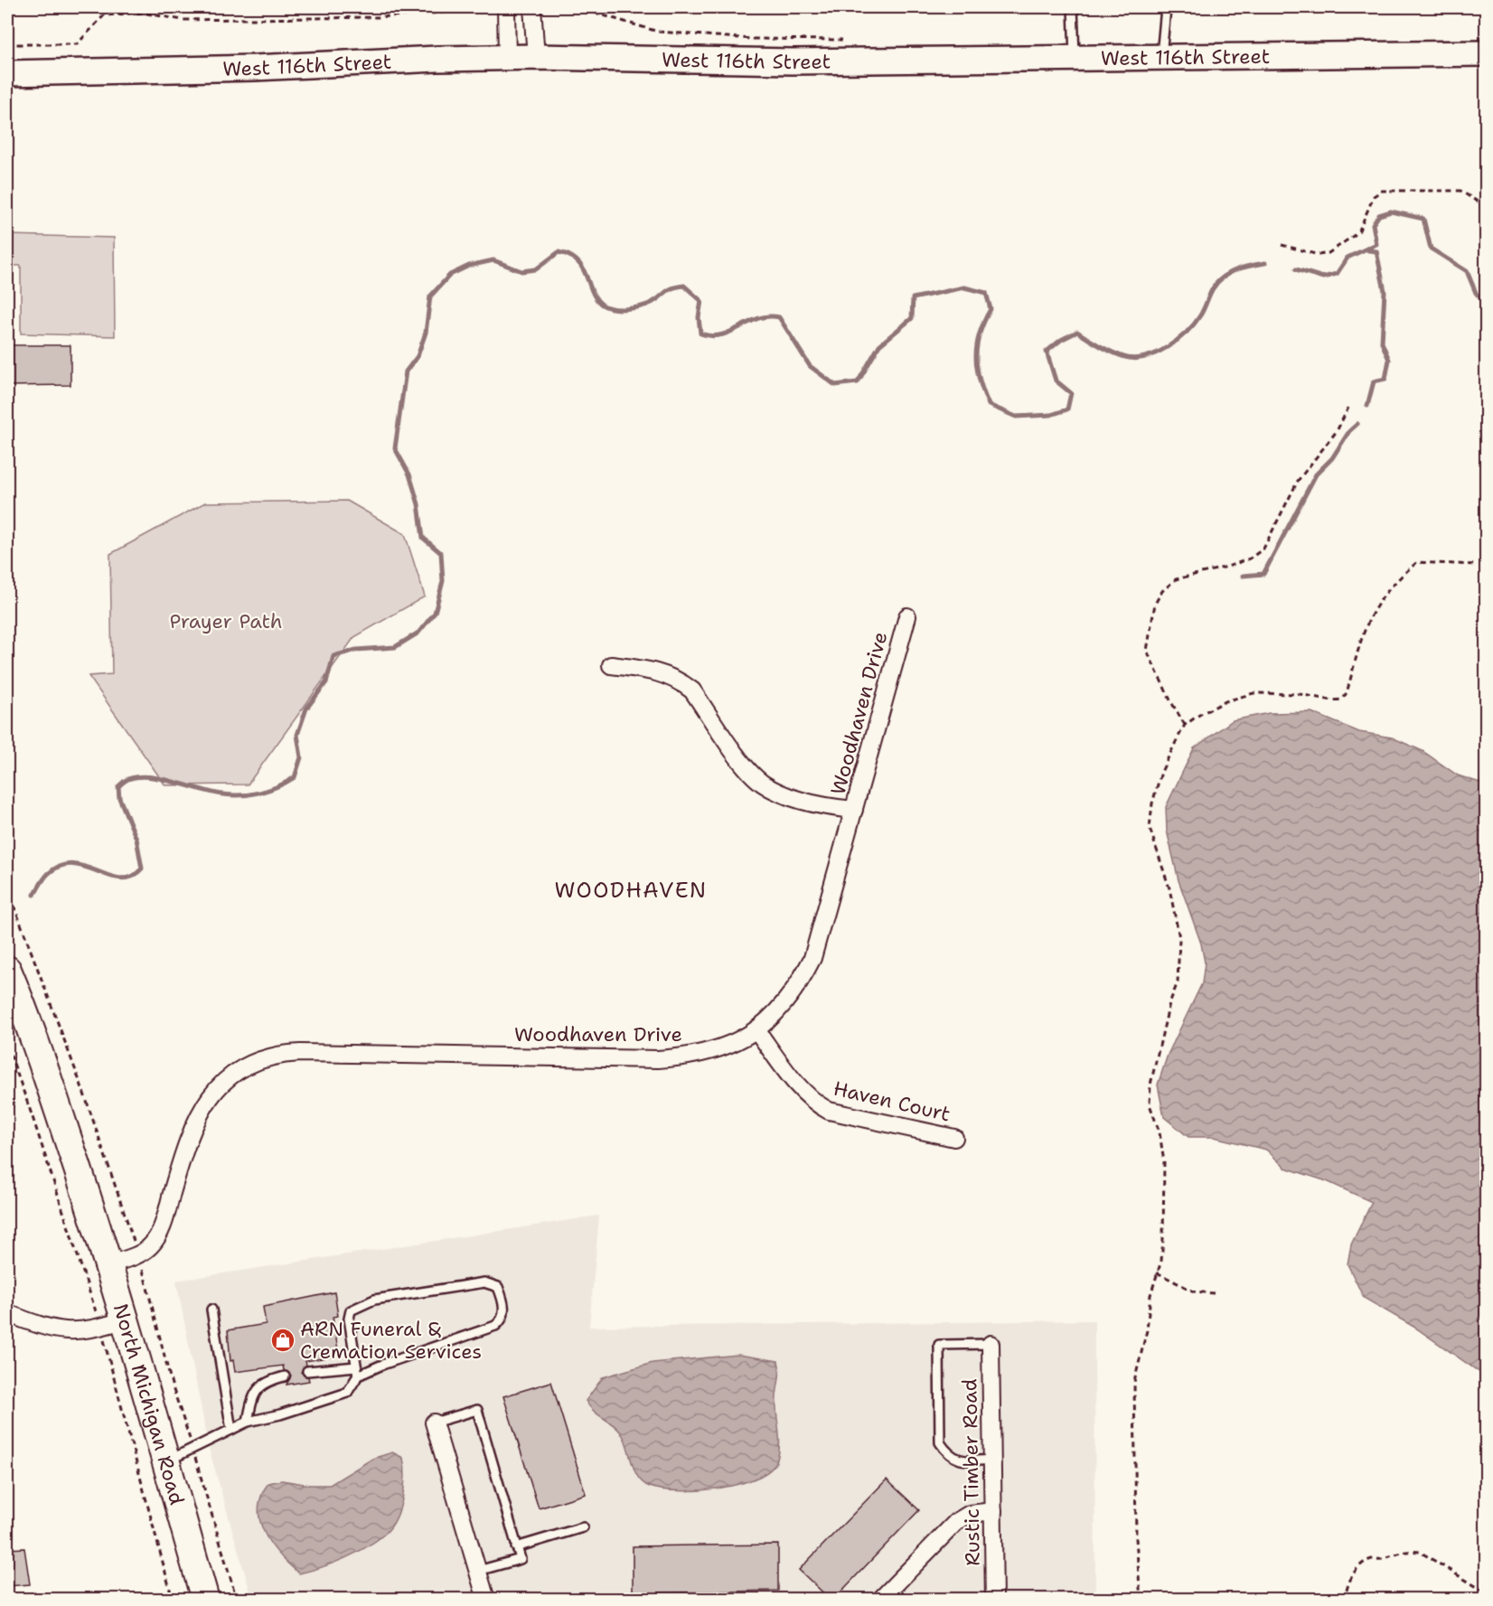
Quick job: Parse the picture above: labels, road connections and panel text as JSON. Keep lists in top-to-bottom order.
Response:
{
  "streets": {
    "main road": ["West 116th Street", "North Michigan Road"],
    "street": ["Woodhaven Drive", "Haven Court", "Rustic Timber Road"]
  },
  "crossings": [
    ["Woodhaven Drive", "Haven Court"],
    ["Woodhaven Drive", "North Michigan Road"]
  ],
  "districts": ["WOODHAVEN"],
  "parks": ["Prayer Path"],
  "places": {
    "shop": ["ARN Funeral & Cremation Services"]
  }
}
